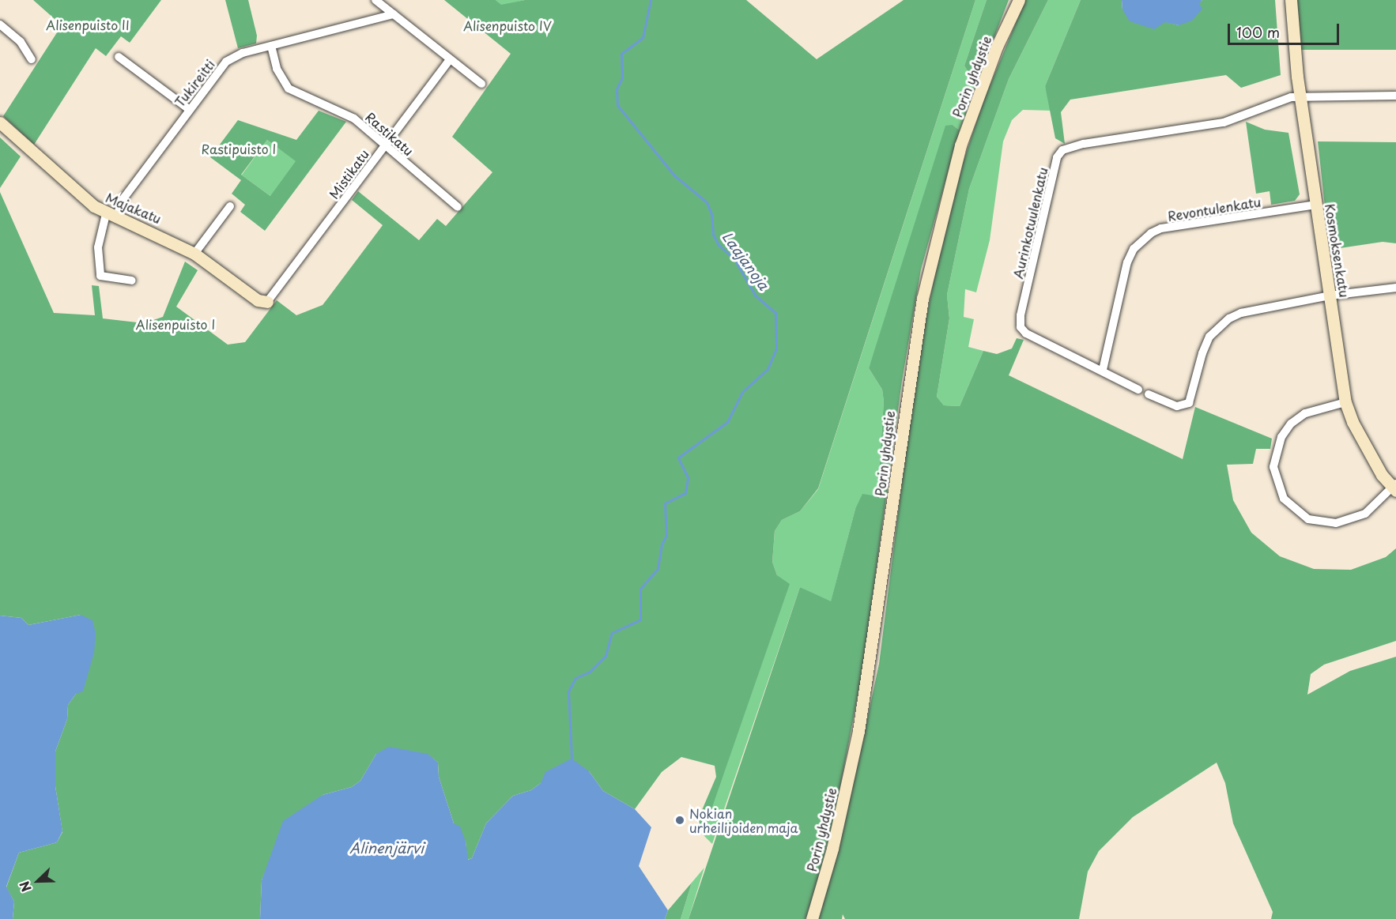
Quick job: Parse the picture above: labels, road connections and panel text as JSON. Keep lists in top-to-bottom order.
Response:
{
  "streets": {
    "main road": ["Porin yhdystie", "Majakatu", "Kosmoksenkatu"],
    "street": [
      "Tukireitti",
      "Rastikatu",
      "Mistikatu",
      "Revontulenkatu",
      "Aurinkotuulenkatu"
    ]
  },
  "crossings": [
    ["Tukireitti", "Rastikatu"],
    ["Tukireitti", "Majakatu"],
    ["Rastikatu", "Mistikatu"],
    ["Mistikatu", "Majakatu"],
    ["Revontulenkatu", "Aurinkotuulenkatu"],
    ["Revontulenkatu", "Kosmoksenkatu"],
    ["Aurinkotuulenkatu", "Kosmoksenkatu"]
  ],
  "water": ["Laajanoja", "Alinenjärvi"],
  "parks": [
    "Alisenpuisto II",
    "Alisenpuisto IV",
    "Rastipuisto I",
    "Alisenpuisto I"
  ],
  "places": ["Nokian urheilijoiden maja"],
  "scale_bar": "100 m",
  "north": "bottom left"
}
